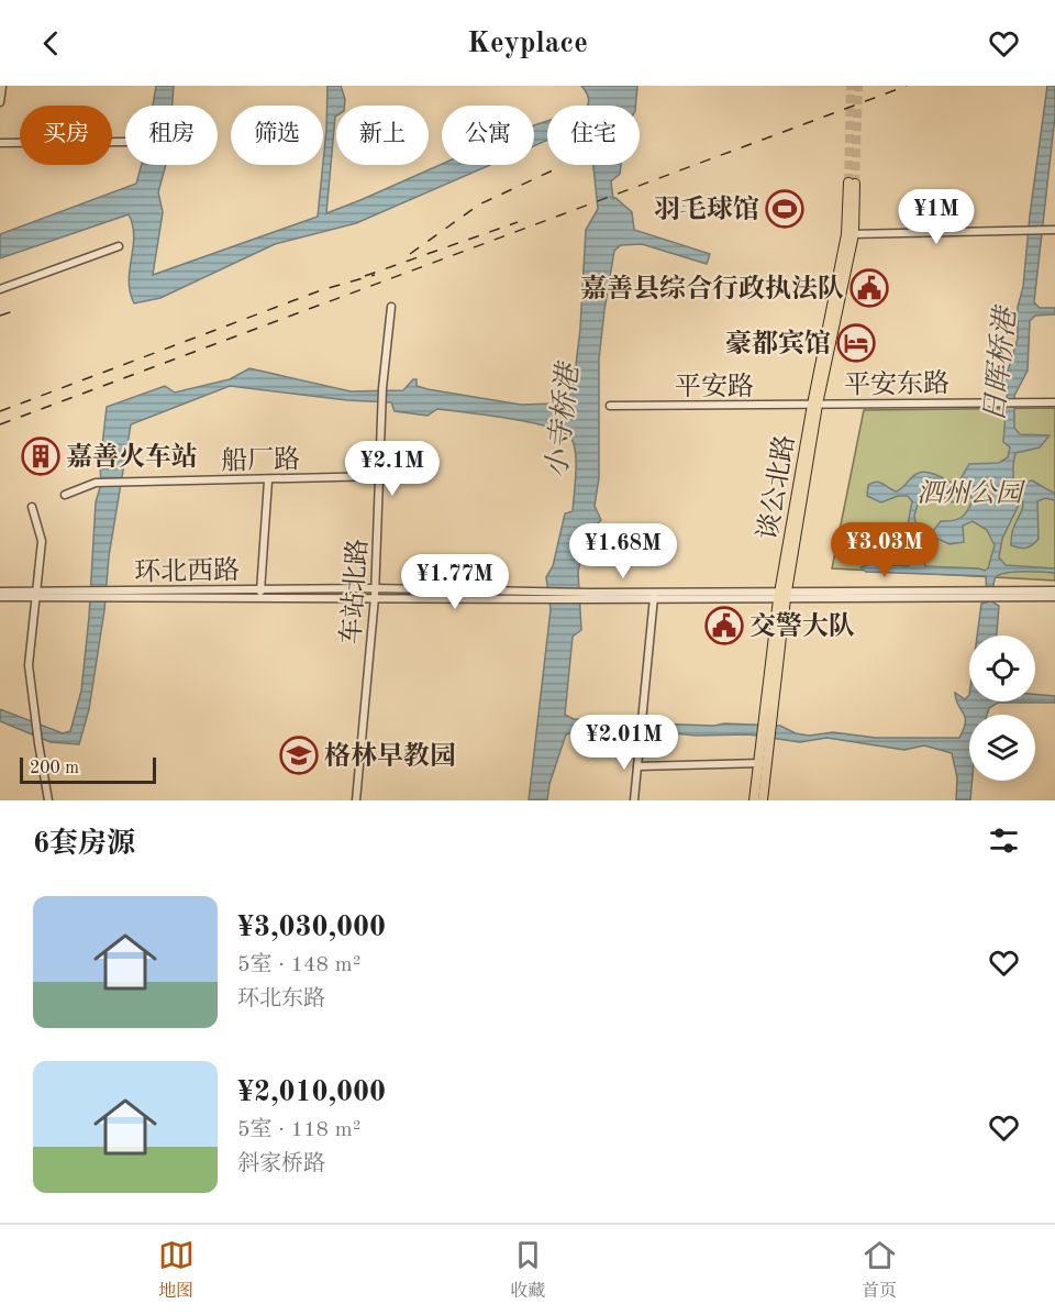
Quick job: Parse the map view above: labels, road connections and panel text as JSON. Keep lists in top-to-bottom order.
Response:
{
  "streets": {
    "main road": ["谈公北路"],
    "street": [
      "平安东路",
      "平安路",
      "船厂路",
      "环北西路",
      "车站北路"
    ]
  },
  "crossings": [
    ["平安东路", "平安路"],
    ["平安东路", "谈公北路"],
    ["平安路", "谈公北路"],
    ["船厂路", "车站北路"],
    ["环北西路", "车站北路"]
  ],
  "water": ["日晖桥港", "小寺桥港"],
  "parks": ["泗州公园"],
  "places": {
    "sports": ["羽毛球馆"],
    "public building": ["嘉善县综合行政执法队", "交警大队"],
    "hotel": ["豪都宾馆"],
    "building": ["嘉善火车站"],
    "school or university": ["格林早教园"]
  },
  "scale_bar": "200 m",
  "page": {
    "header": "Keyplace",
    "chip": [
      "买房",
      "租房",
      "筛选",
      "新上",
      "公寓",
      "住宅"
    ],
    "price": [
      "¥1M",
      "¥2.1M",
      "¥3.03M",
      "¥1.68M",
      "¥1.77M",
      "¥2.01M"
    ],
    "scale": "200 m",
    "heading": "6套房源",
    "list": [
      {
        "name": "¥3,030,000",
        "note": "5室 · 148 m² · 环北东路"
      },
      {
        "name": "¥2,010,000",
        "note": "5室 · 118 m² · 斜家桥路"
      }
    ],
    "tabs": ["地图", "收藏", "首页"]
  }
}
